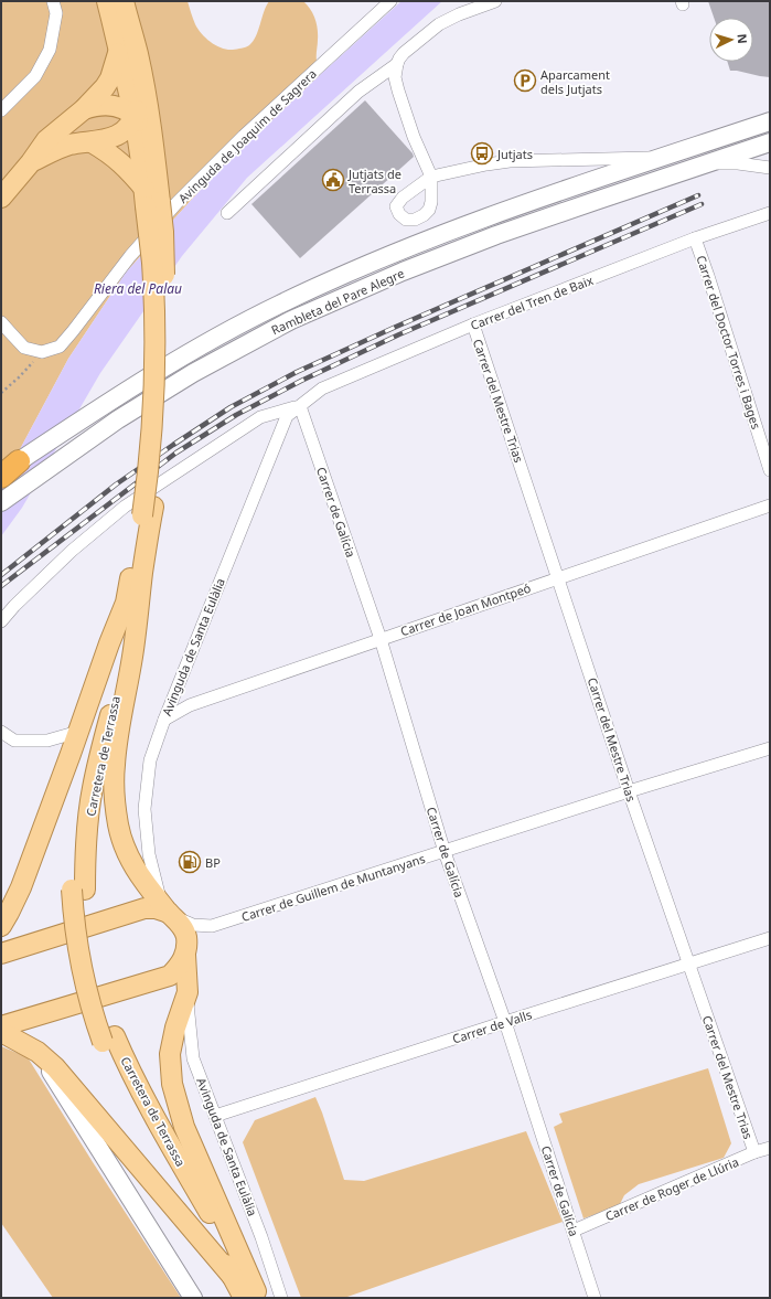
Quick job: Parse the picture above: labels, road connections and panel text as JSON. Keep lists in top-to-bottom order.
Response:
{
  "streets": {
    "main road": ["Rambleta del Pare Alegre", "Carretera de Terrassa"],
    "street": [
      "Avinguda de Joaquim de Sagrera",
      "Carrer del Tren de Baix",
      "Carrer del Doctor Torres i Bages",
      "Carrer del Mestre Trias",
      "Carrer de Galícia",
      "Carrer de Joan Montpeó",
      "Avinguda de Santa Eulàlia",
      "Carrer de Guillem de Muntanyans",
      "Carrer de Valls",
      "Carrer de Roger de Llúria"
    ]
  },
  "crossings": [
    ["Carrer del Tren de Baix", "Carrer del Doctor Torres i Bages"],
    ["Carrer del Tren de Baix", "Carrer del Mestre Trias"],
    ["Carrer del Tren de Baix", "Carrer de Galícia"],
    ["Carrer del Tren de Baix", "Avinguda de Santa Eulàlia"],
    ["Carrer del Mestre Trias", "Carrer de Joan Montpeó"],
    ["Carrer del Mestre Trias", "Carrer de Guillem de Muntanyans"],
    ["Carrer del Mestre Trias", "Carrer de Valls"],
    ["Carrer del Mestre Trias", "Carrer de Roger de Llúria"],
    ["Carrer de Galícia", "Carrer de Joan Montpeó"],
    ["Carrer de Galícia", "Avinguda de Santa Eulàlia"],
    ["Carrer de Galícia", "Carrer de Guillem de Muntanyans"],
    ["Carrer de Galícia", "Carrer de Valls"],
    ["Carrer de Galícia", "Carrer de Roger de Llúria"],
    ["Carrer de Joan Montpeó", "Avinguda de Santa Eulàlia"],
    ["Avinguda de Santa Eulàlia", "Carrer de Guillem de Muntanyans"],
    ["Avinguda de Santa Eulàlia", "Carrer de Valls"]
  ],
  "water": ["Riera del Palau"],
  "places": {
    "parking": ["Aparcament dels Jutjats"],
    "bus stop": ["Jutjats"],
    "public building": ["Jutjats de Terrassa"],
    "fuel station": ["BP"]
  },
  "north": "right"
}
